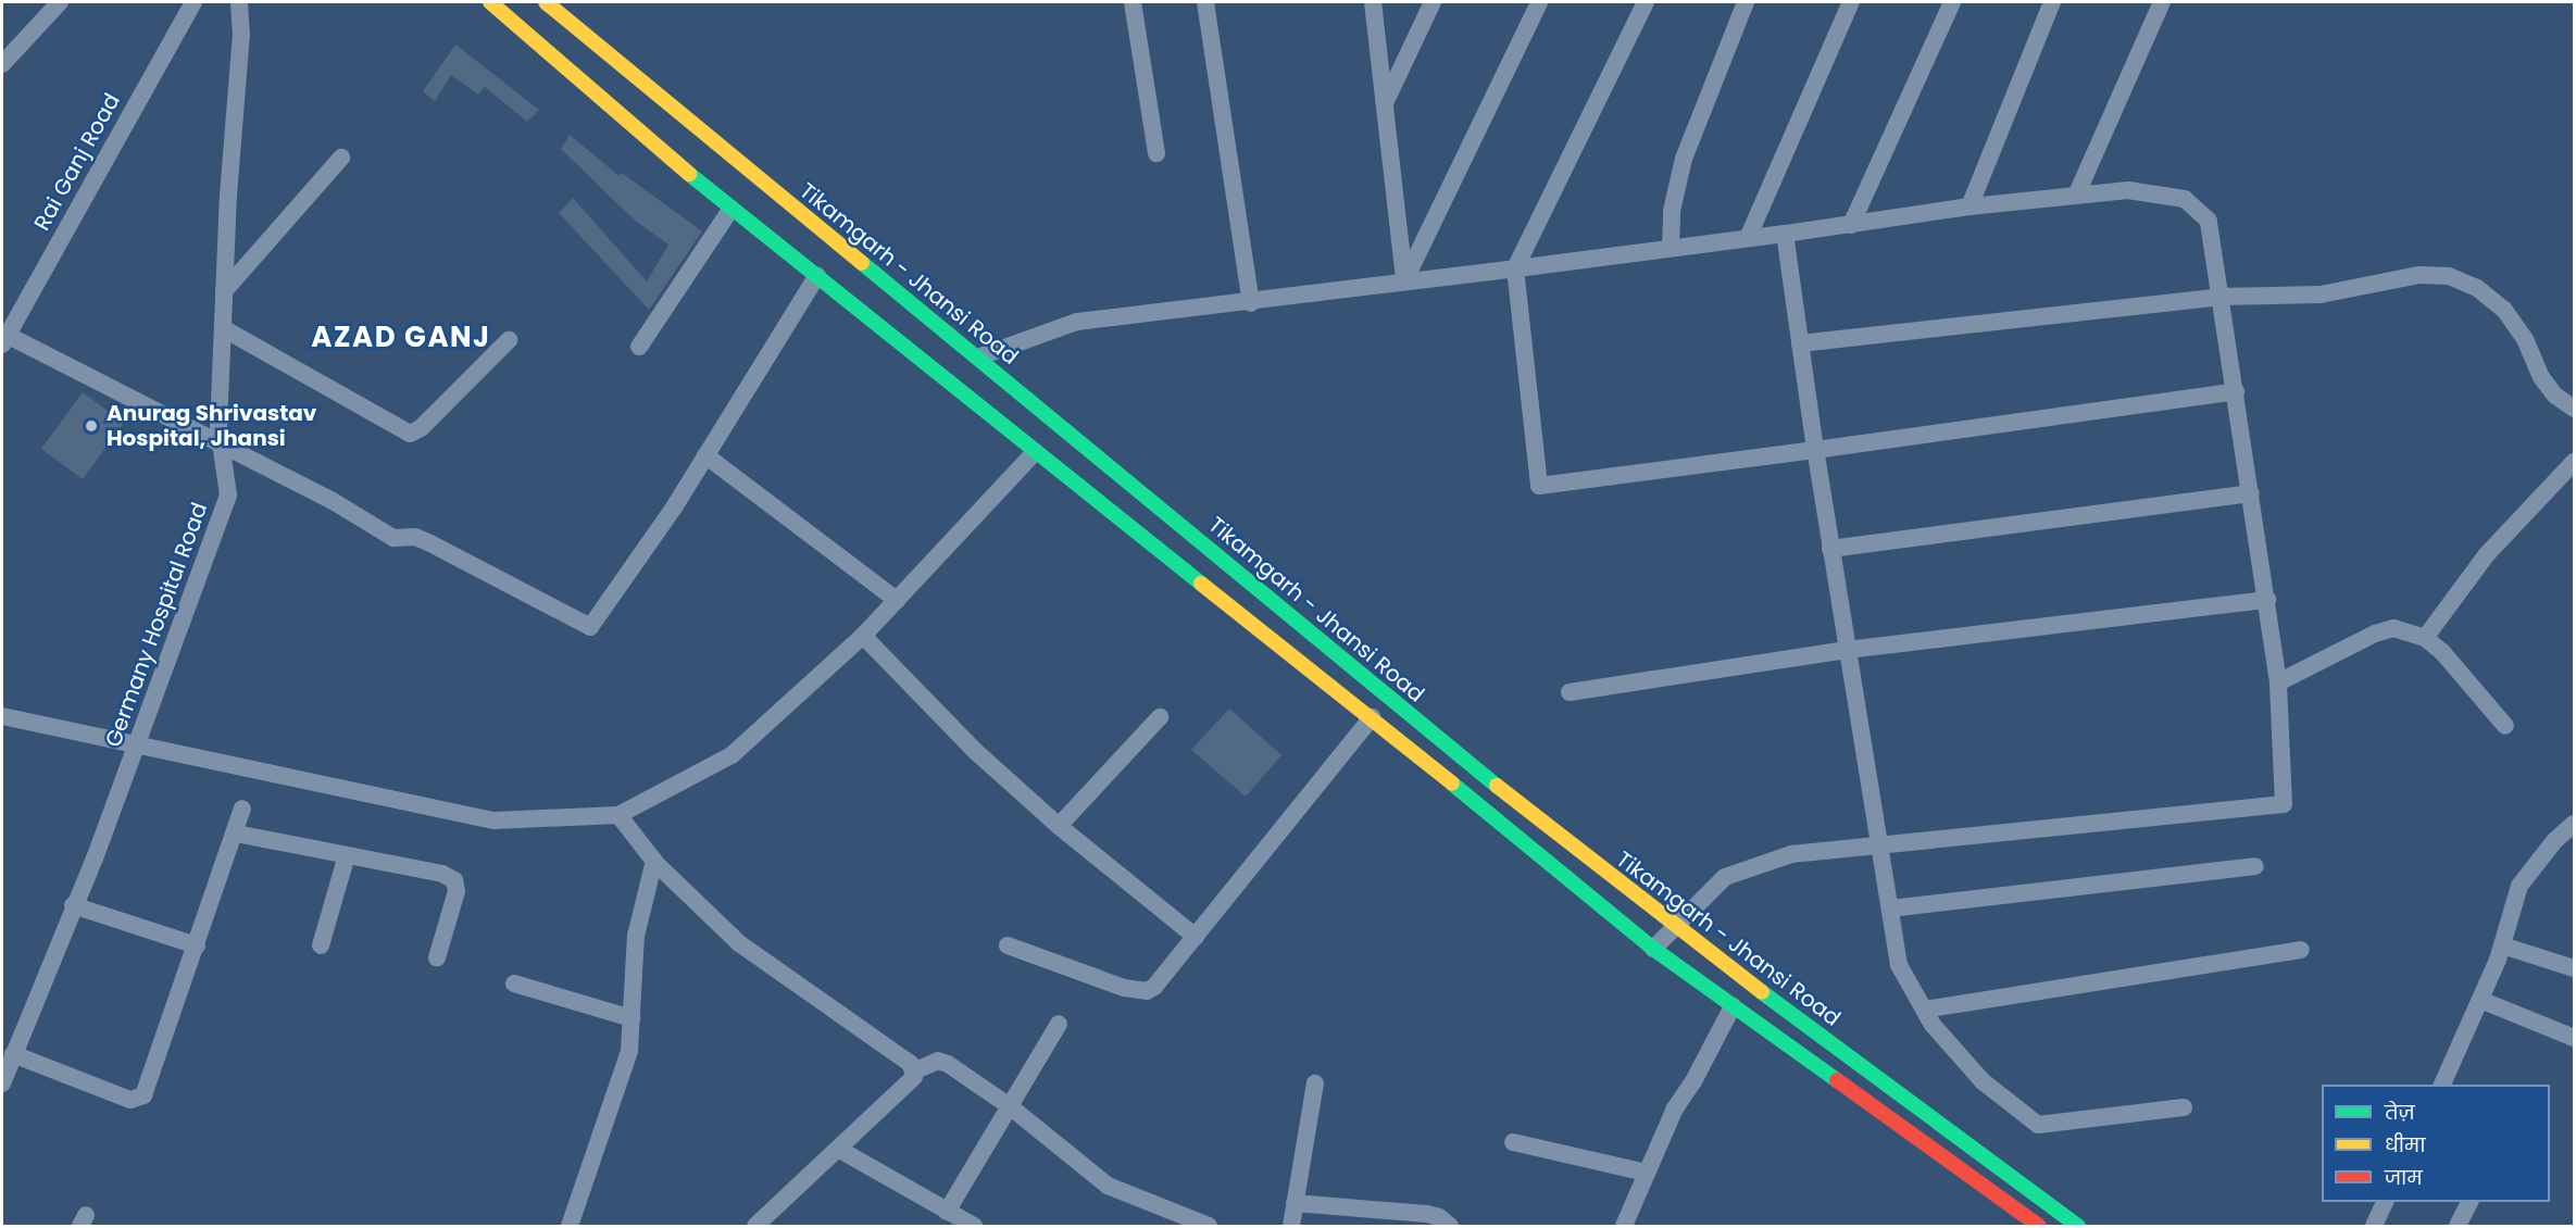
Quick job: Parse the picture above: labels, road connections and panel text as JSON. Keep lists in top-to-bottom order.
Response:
{
  "streets": {
    "street": ["Rai Ganj Road", "Tikamgarh - Jhansi Road", "Germany Hospital Road"]
  },
  "districts": ["AZAD GANJ"],
  "places": ["Anurag Shrivastav Hospital, Jhansi"],
  "legend": ["तेज़", "धीमा", "जाम"]
}
